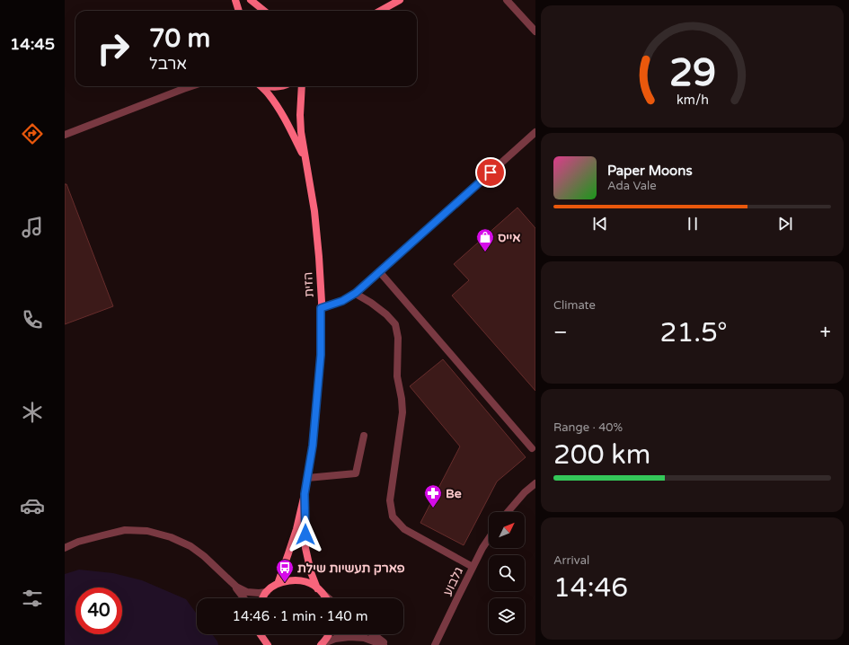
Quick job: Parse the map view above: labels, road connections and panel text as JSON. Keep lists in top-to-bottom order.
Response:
{
  "streets": {
    "street": ["הזית", "גלבוע"]
  },
  "places": {
    "shop": ["אייס"],
    "pharmacy": ["Be"],
    "bus stop": ["פארק תעשיות שילת"]
  },
  "north": "top right",
  "page": {
    "tabs": "14:45",
    "turn": ["70 m", "ארבל"],
    "song": ["Paper Moons", "Ada Vale"],
    "tile": [
      "Climate",
      ["Range · 40%", "200 km"],
      ["Arrival", "14:46"]
    ],
    "heat": ["−", "21.5°", "+"],
    "limit": "40",
    "trip": "14:46 · 1 min · 140 m",
    "gauge": ["29", "km/h"]
  }
}
